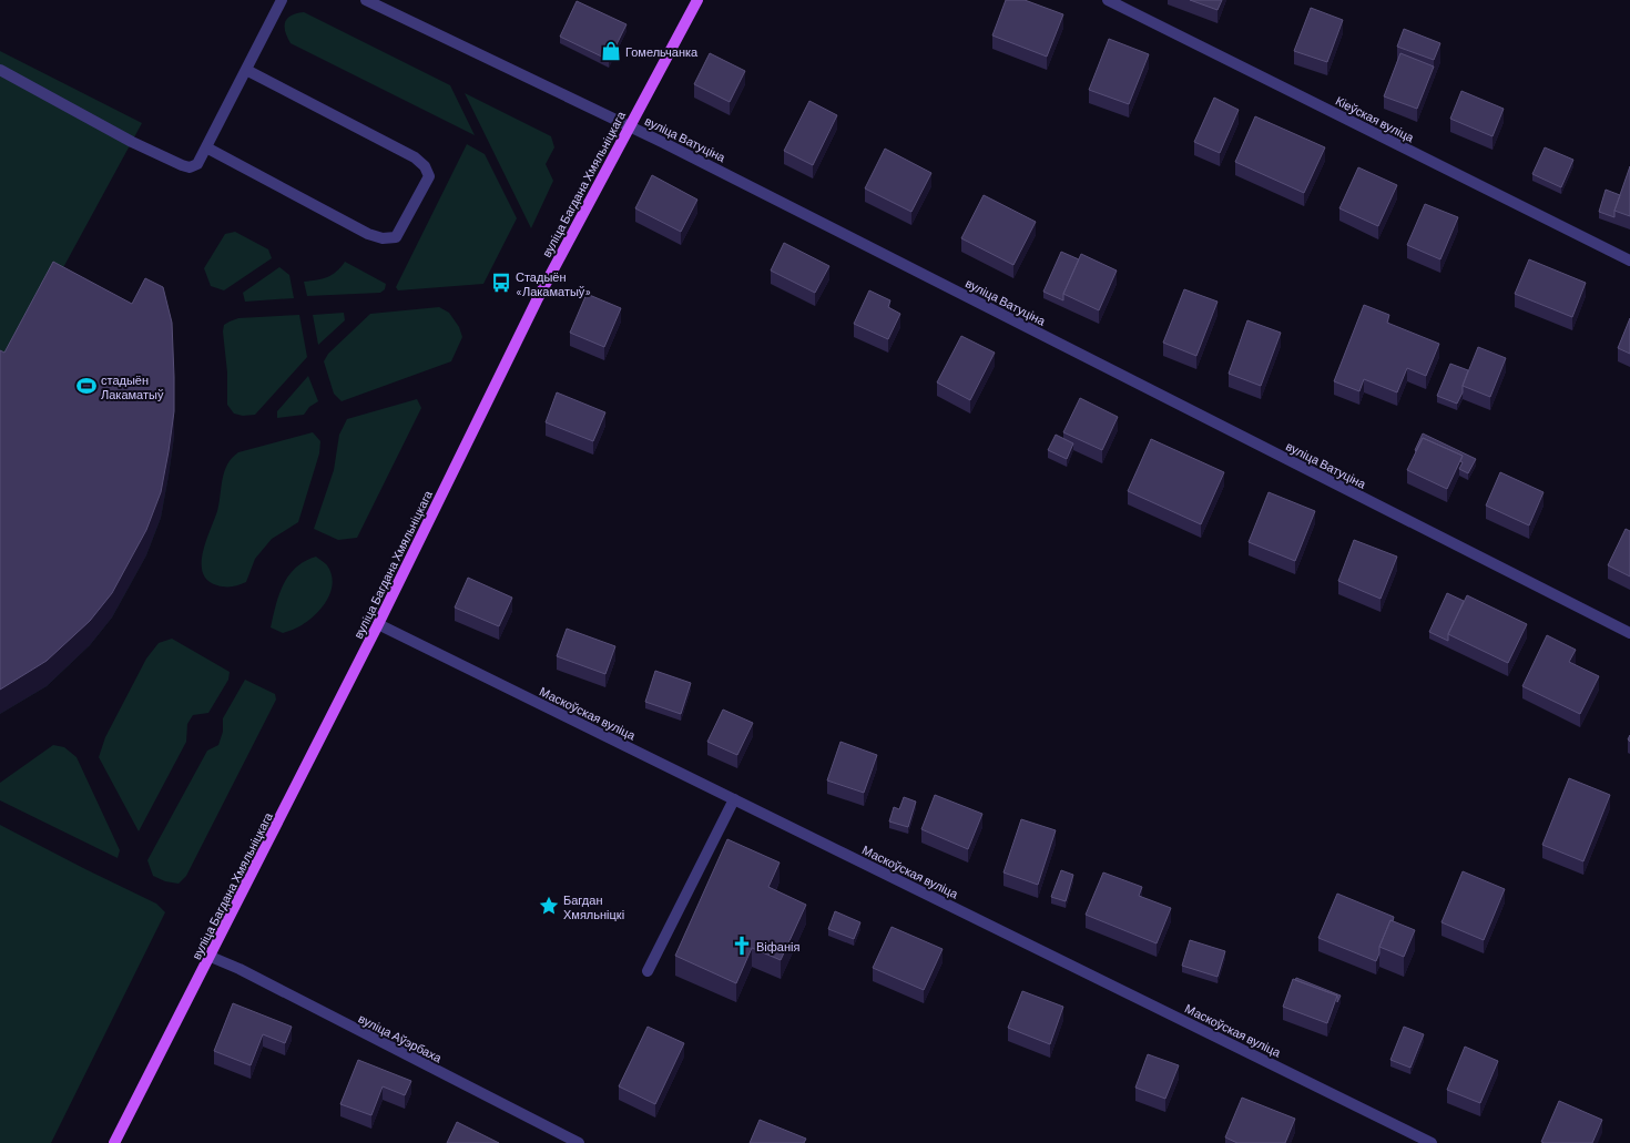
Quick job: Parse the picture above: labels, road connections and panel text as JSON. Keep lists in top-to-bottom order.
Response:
{
  "streets": {
    "main road": ["вуліца Багдана Хмяльніцкага"],
    "street": [
      "Кіеўская вуліца",
      "вуліца Ватуціна",
      "Маскоўская вуліца",
      "вуліца Аўэрбаха"
    ]
  },
  "crossings": [
    ["вуліца Ватуціна", "вуліца Багдана Хмяльніцкага"],
    ["вуліца Багдана Хмяльніцкага", "Маскоўская вуліца"],
    ["вуліца Багдана Хмяльніцкага", "вуліца Аўэрбаха"]
  ],
  "places": {
    "shop": ["Гомельчанка"],
    "bus stop": ["Стадыён «Лакаматыў»"],
    "sports": ["стадыён Лакаматыў"],
    "place": ["Багдан Хмяльніцкі"],
    "church": ["Віфанія"]
  }
}
